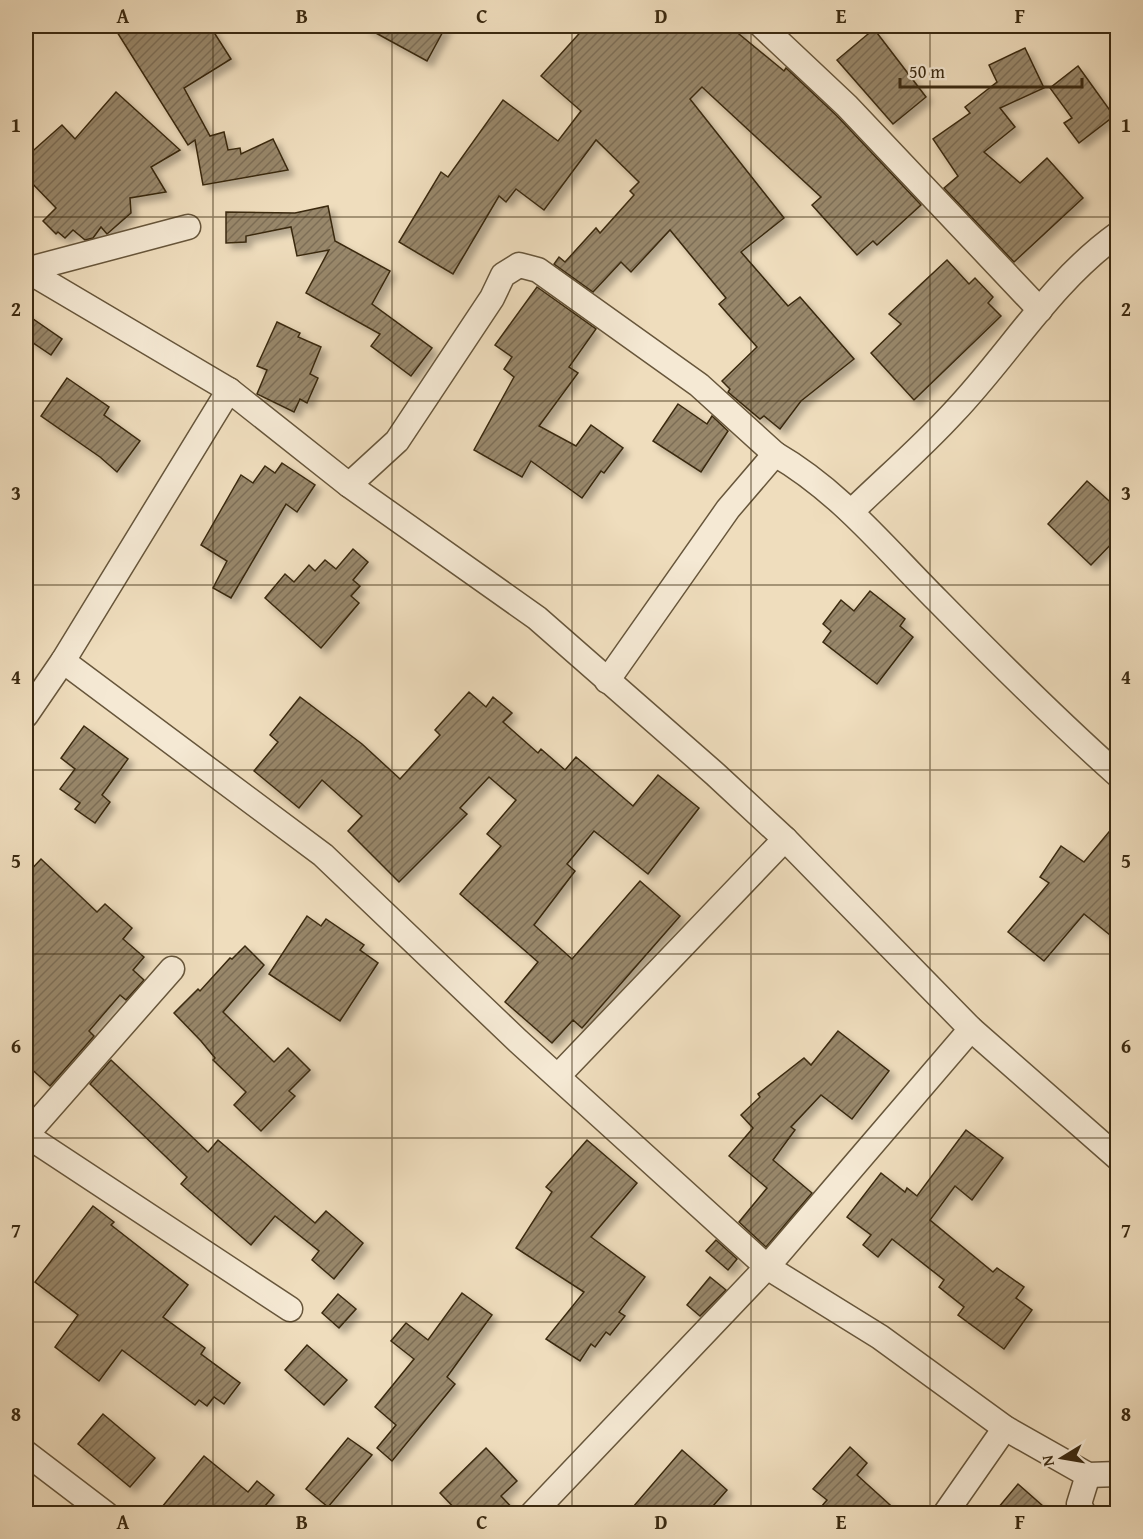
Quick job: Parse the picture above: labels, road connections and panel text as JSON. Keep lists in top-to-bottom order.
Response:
{
  "scale_bar": "50 m",
  "north": "left",
  "grid": {
    "columns": [
      "A",
      "B",
      "C",
      "D",
      "E",
      "F"
    ],
    "rows": [
      "1",
      "2",
      "3",
      "4",
      "5",
      "6",
      "7",
      "8"
    ]
  }
}
